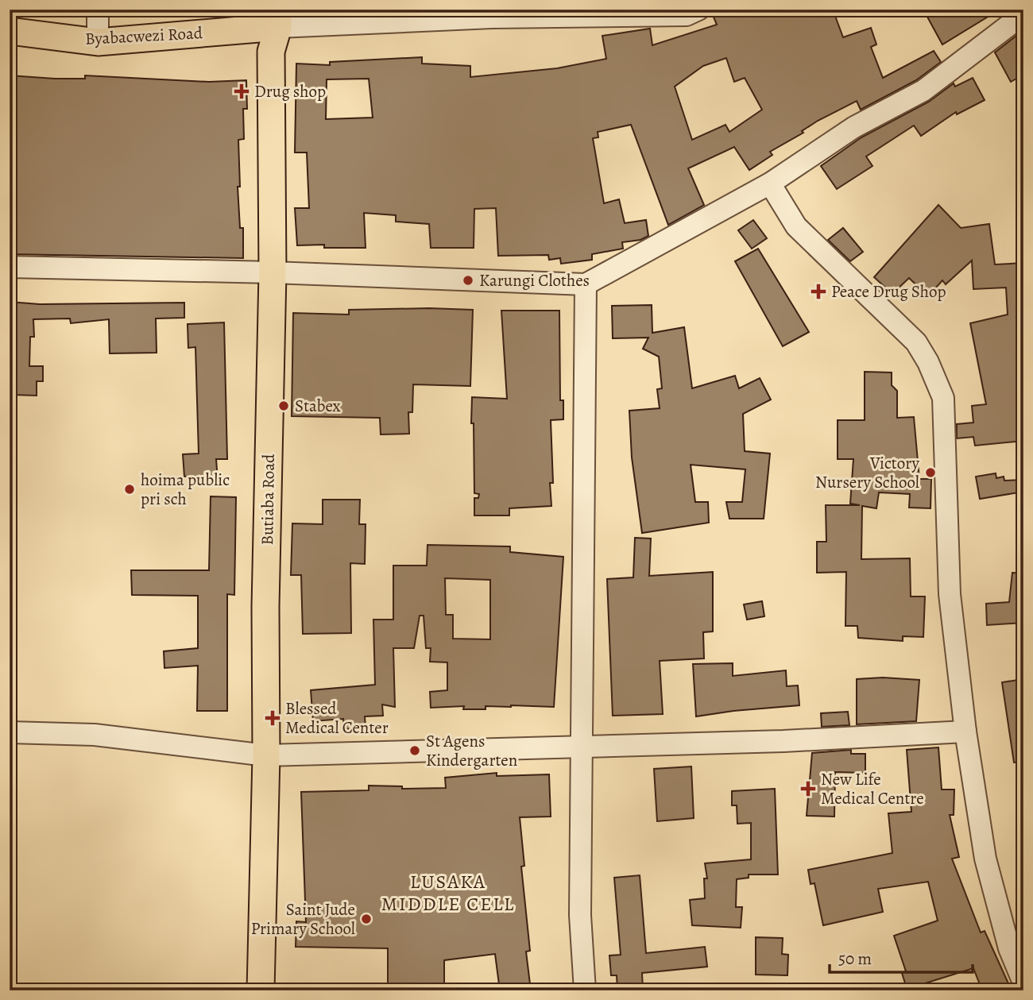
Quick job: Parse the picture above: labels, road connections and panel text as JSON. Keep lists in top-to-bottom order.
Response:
{
  "streets": {
    "main road": ["Byabacwezi Road", "Butiaba Road"]
  },
  "crossings": [
    ["Byabacwezi Road", "Butiaba Road"]
  ],
  "districts": ["LUSAKA MIDDLE CELL"],
  "places": {
    "health": [
      "Drug shop",
      "Peace Drug Shop",
      "Blessed Medical Center",
      "New Life Medical Centre"
    ],
    "other": [
      "Karungi Clothes",
      "Stabex",
      "Victory Nursery School",
      "hoima public pri sch",
      "St Agens Kindergarten",
      "Saint Jude Primary School"
    ]
  },
  "scale_bar": "50 m"
}
